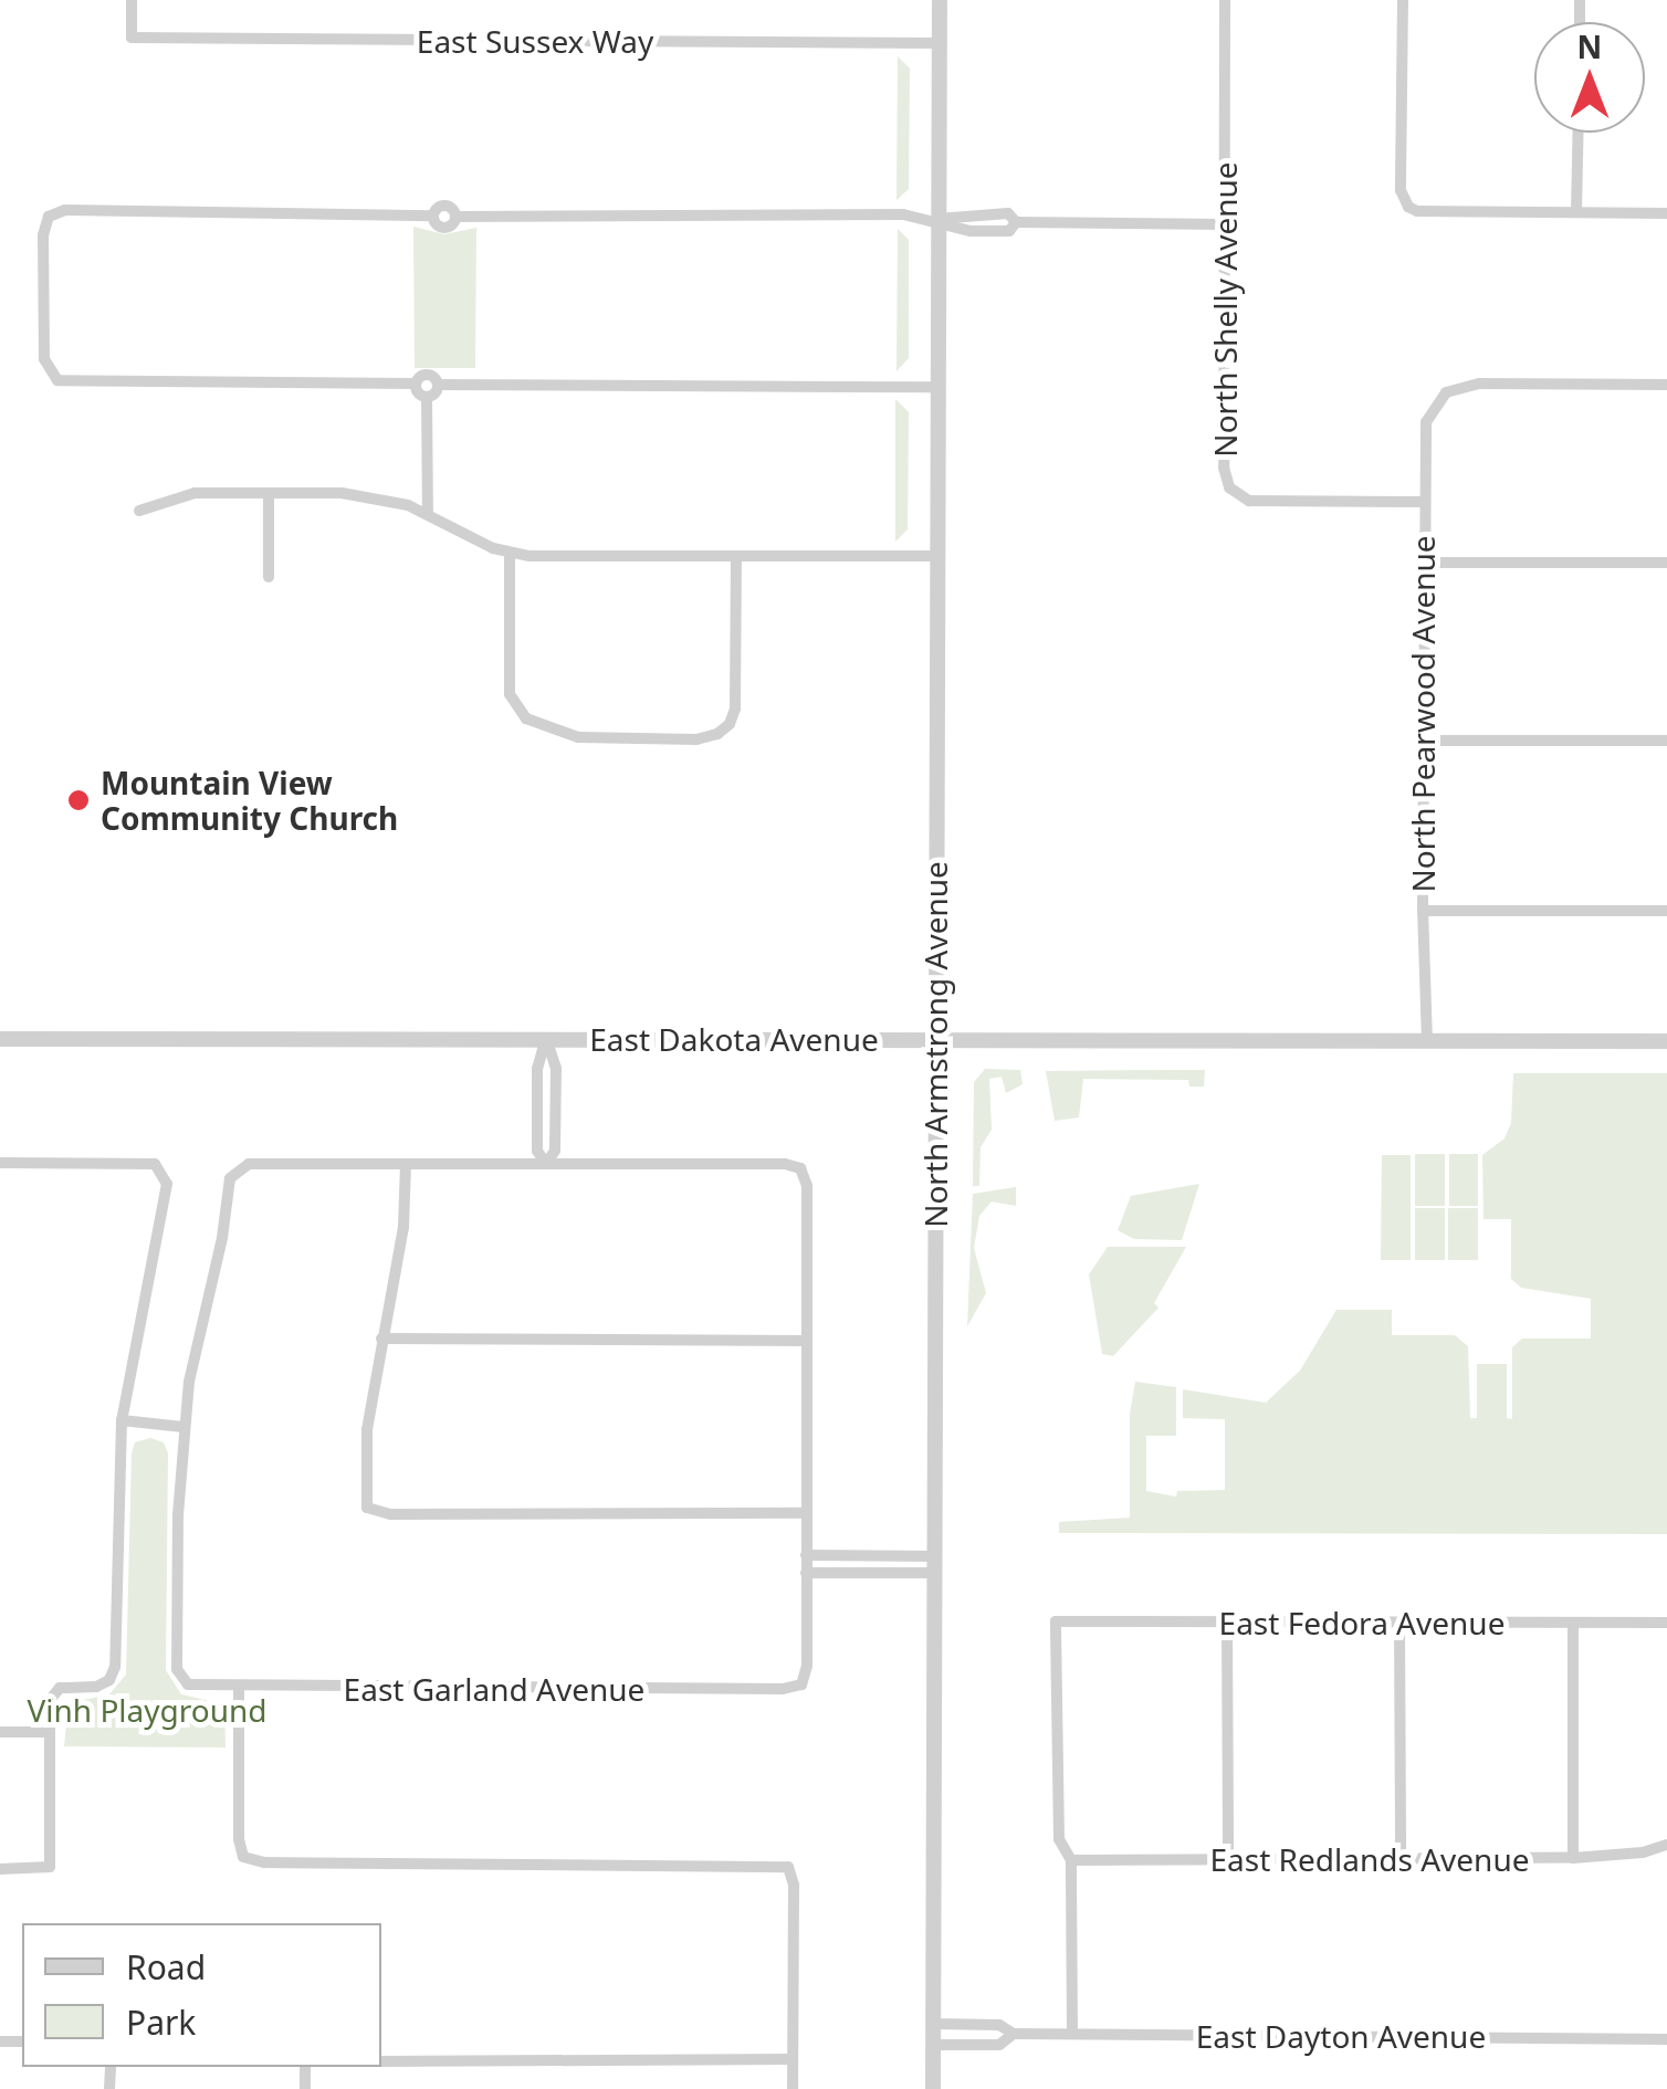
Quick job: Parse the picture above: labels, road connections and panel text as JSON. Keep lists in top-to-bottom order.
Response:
{
  "streets": {
    "street": [
      "East Sussex Way",
      "North Shelly Avenue",
      "North Pearwood Avenue",
      "East Dakota Avenue",
      "North Armstrong Avenue",
      "East Fedora Avenue",
      "East Garland Avenue",
      "East Redlands Avenue",
      "East Dayton Avenue"
    ]
  },
  "crossings": [
    ["East Sussex Way", "North Armstrong Avenue"],
    ["North Shelly Avenue", "North Pearwood Avenue"],
    ["North Pearwood Avenue", "East Dakota Avenue"],
    ["East Dakota Avenue", "North Armstrong Avenue"],
    ["North Armstrong Avenue", "East Dayton Avenue"],
    ["East Fedora Avenue", "East Redlands Avenue"]
  ],
  "parks": ["Vinh Playground"],
  "places": ["Mountain View Community Church"],
  "legend": ["Road", "Park"],
  "north": "top"
}
